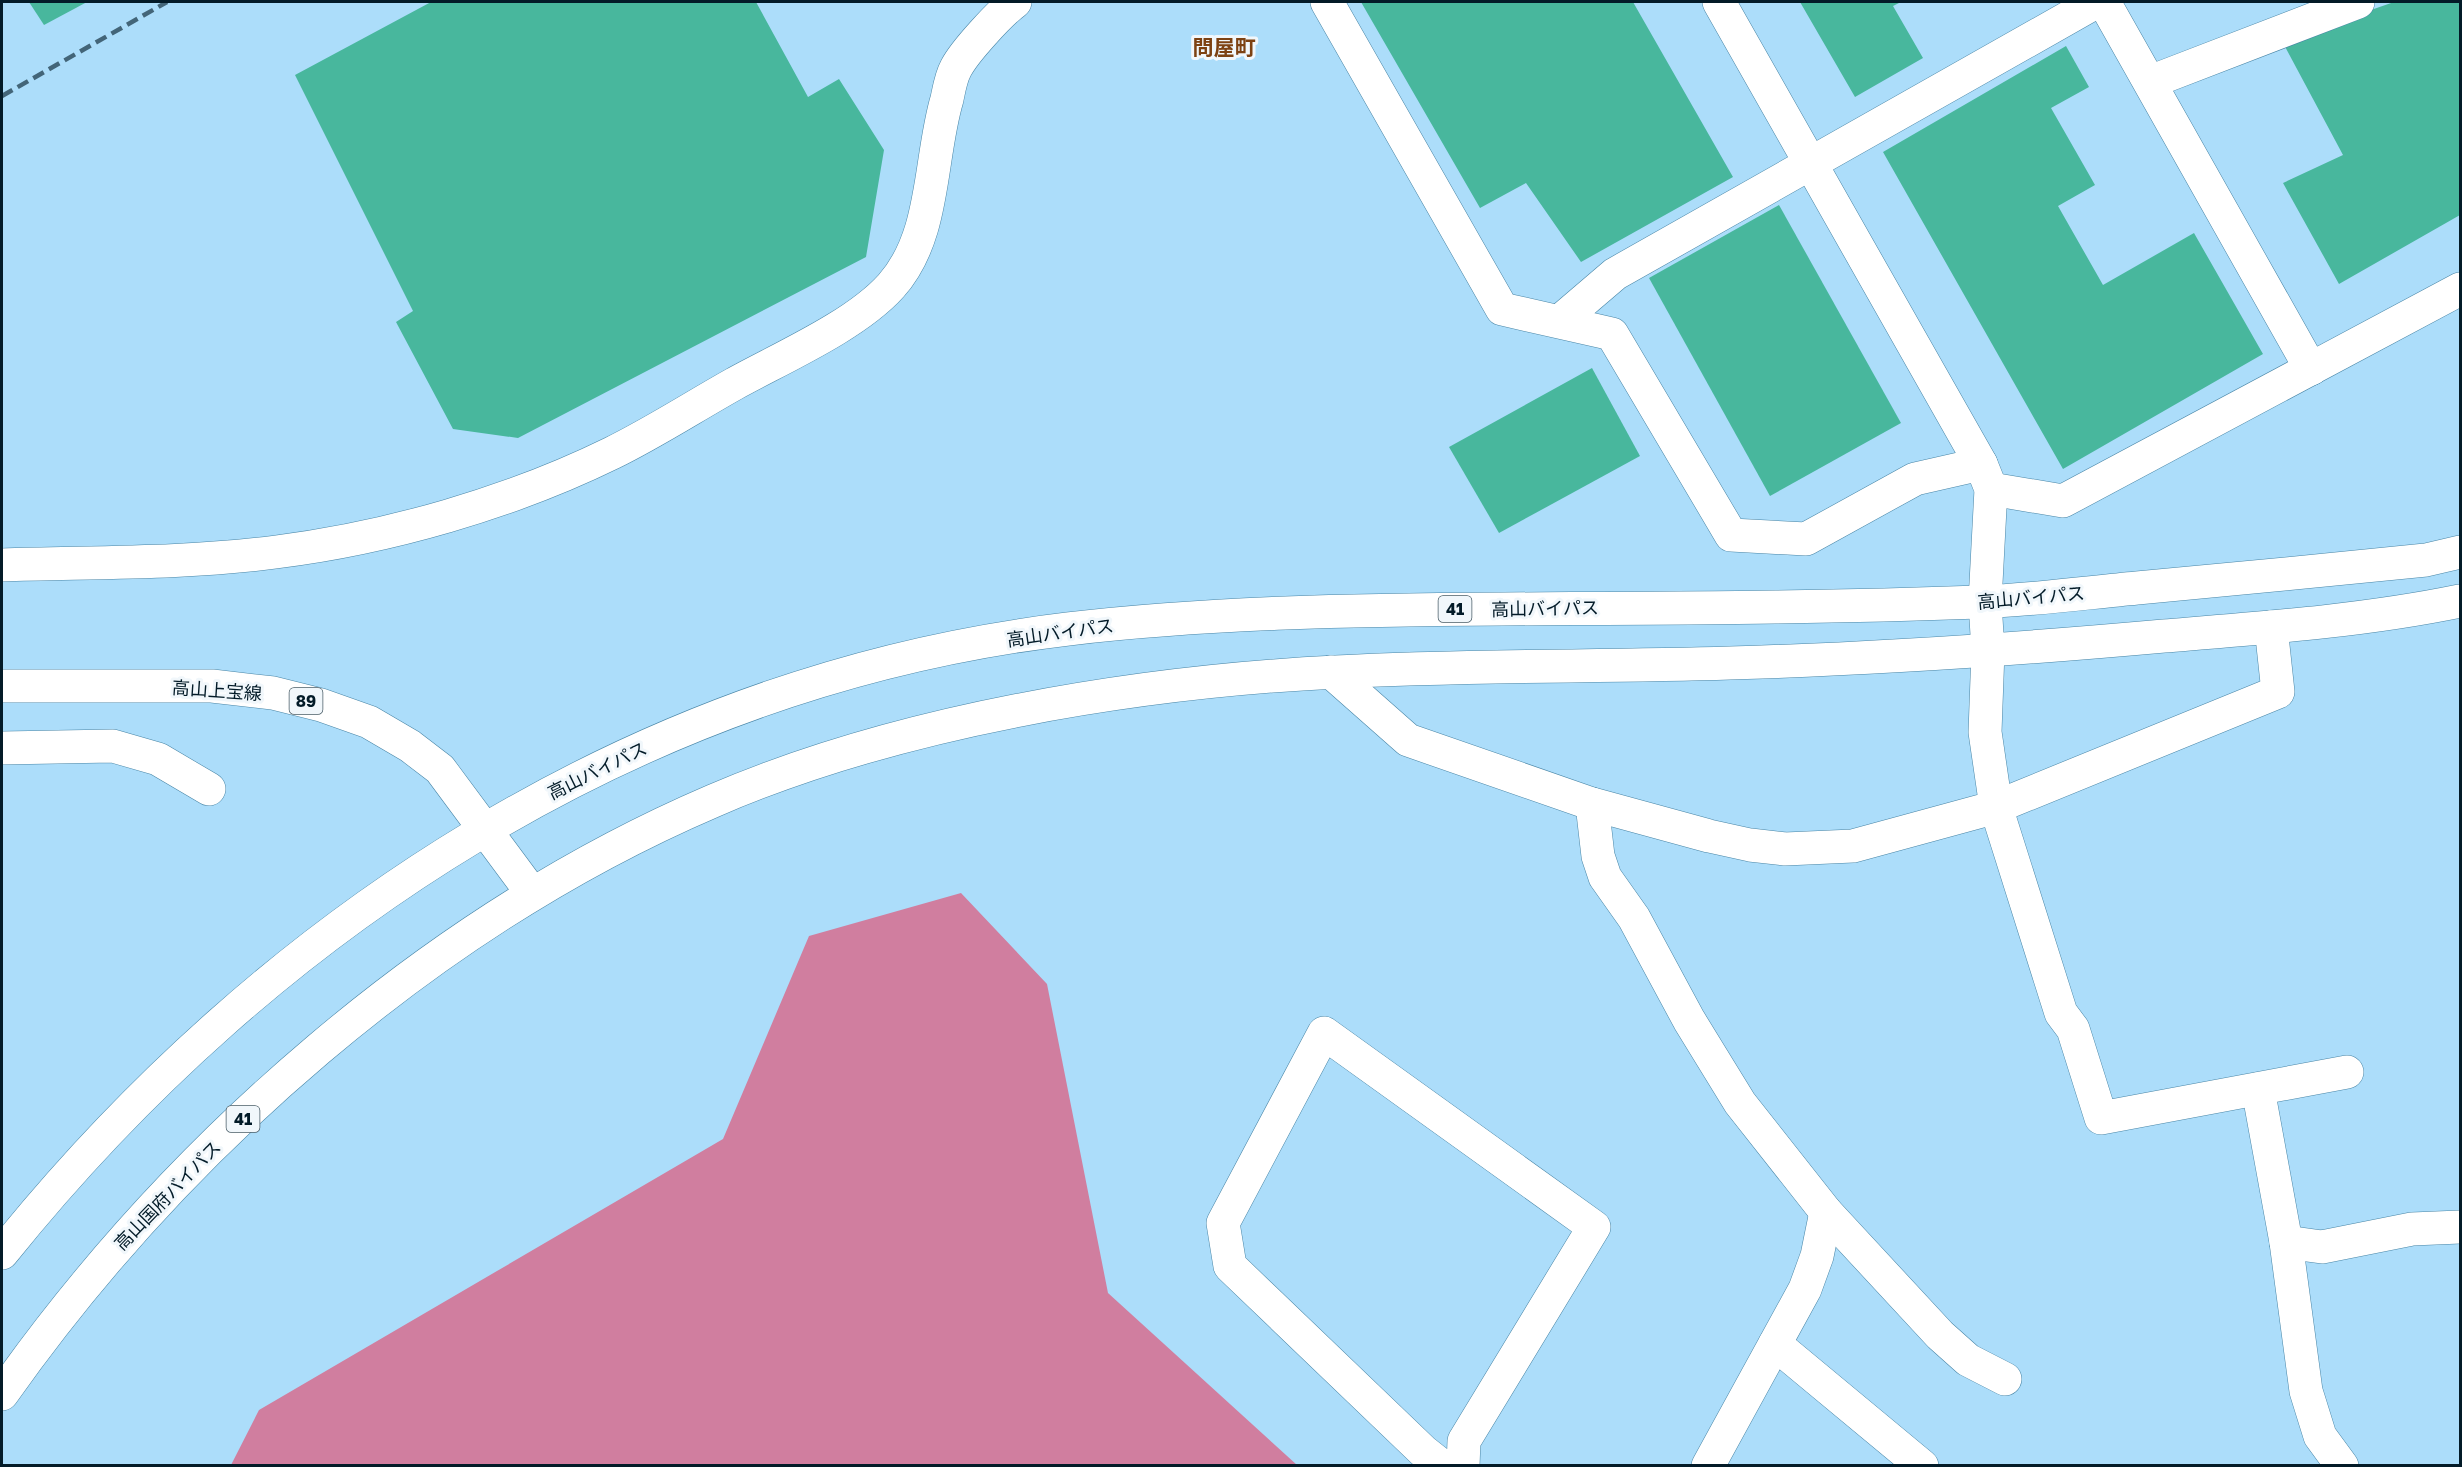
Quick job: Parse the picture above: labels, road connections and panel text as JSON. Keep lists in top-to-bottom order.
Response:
{
  "streets": {
    "main road": [
      "高山バイパス",
      "41",
      "高山上宝線",
      "89",
      "高山国府バイパス"
    ]
  },
  "crossings": [
    ["高山バイパス", "41"],
    ["高山バイパス", "高山上宝線"],
    ["41", "高山上宝線"],
    ["41", "高山国府バイパス"],
    ["高山上宝線", "高山国府バイパス"]
  ],
  "districts": ["問屋町"]
}
